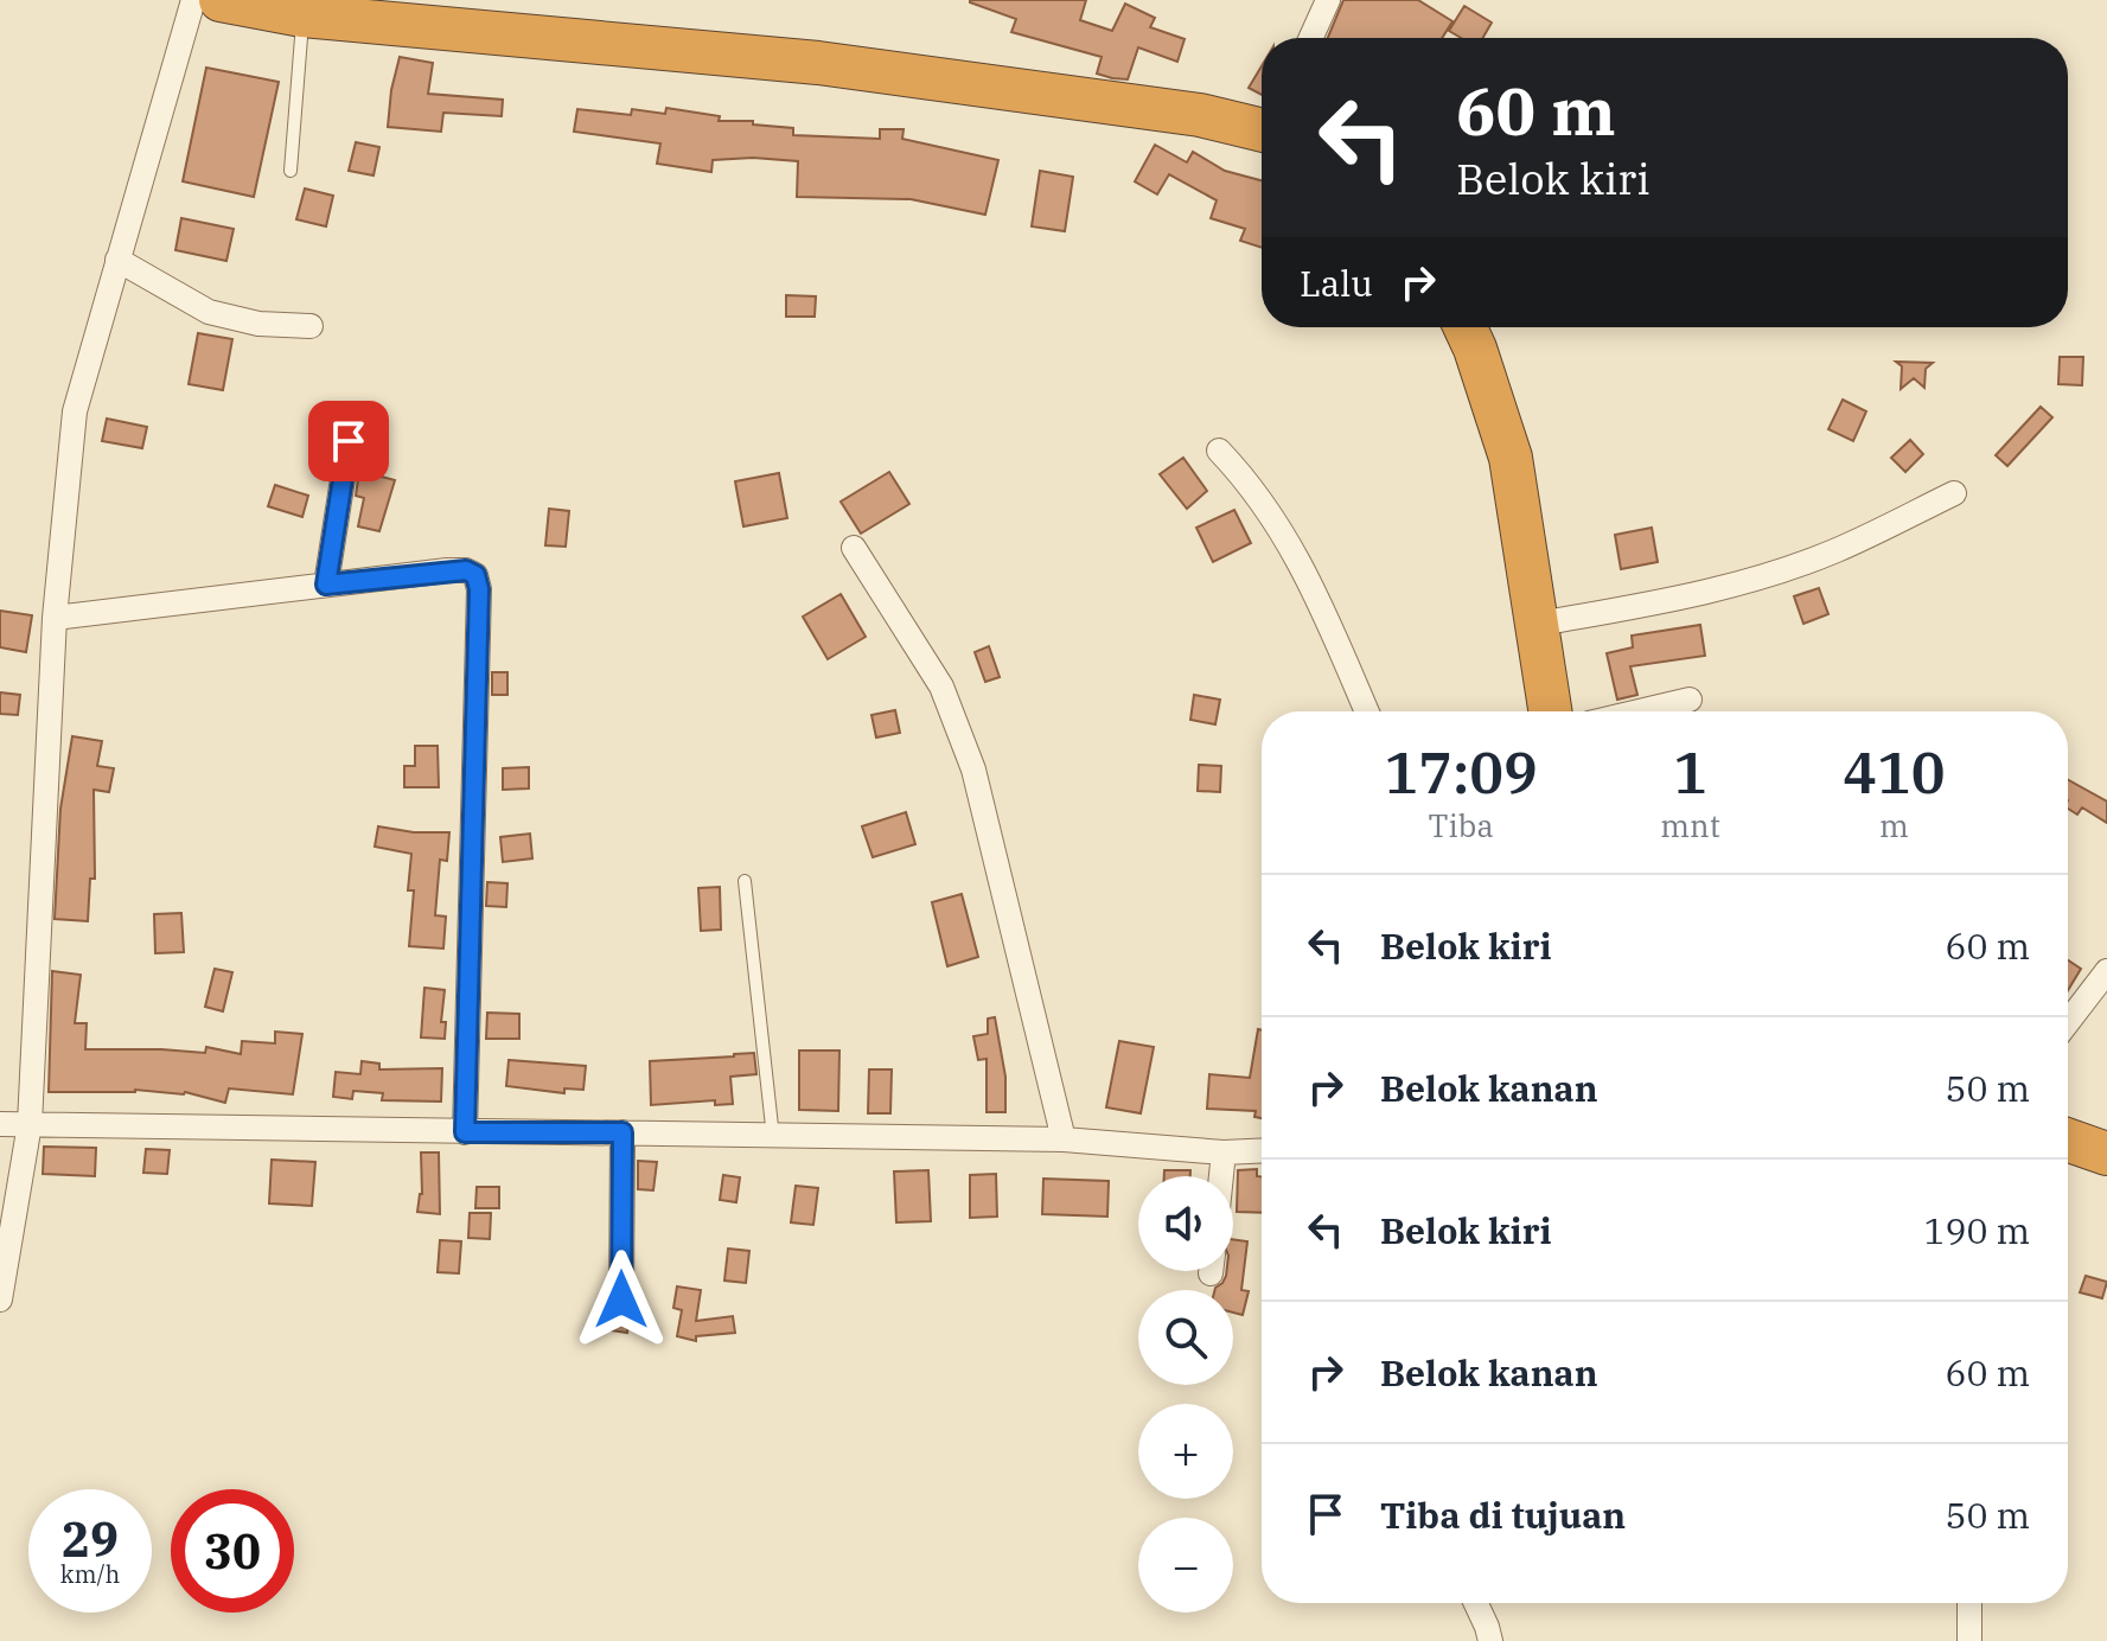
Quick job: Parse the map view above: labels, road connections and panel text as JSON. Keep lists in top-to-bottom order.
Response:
{
  "page": {
    "turn": ["60 m", "Belok kiri"],
    "then": "Lalu",
    "eta": [
      "17:09",
      "Tiba",
      "1",
      "mnt",
      "410",
      "m"
    ],
    "list": [
      {
        "name": "Belok kiri",
        "value": "60 m"
      },
      {
        "name": "Belok kanan",
        "value": "50 m"
      },
      {
        "name": "Belok kiri",
        "value": "190 m"
      },
      {
        "name": "Belok kanan",
        "value": "60 m"
      },
      {
        "name": "Tiba di tujuan",
        "value": "50 m"
      }
    ],
    "map_buttons": ["+", "−"],
    "speed": "29 km/h",
    "limit": "30"
  }
}
